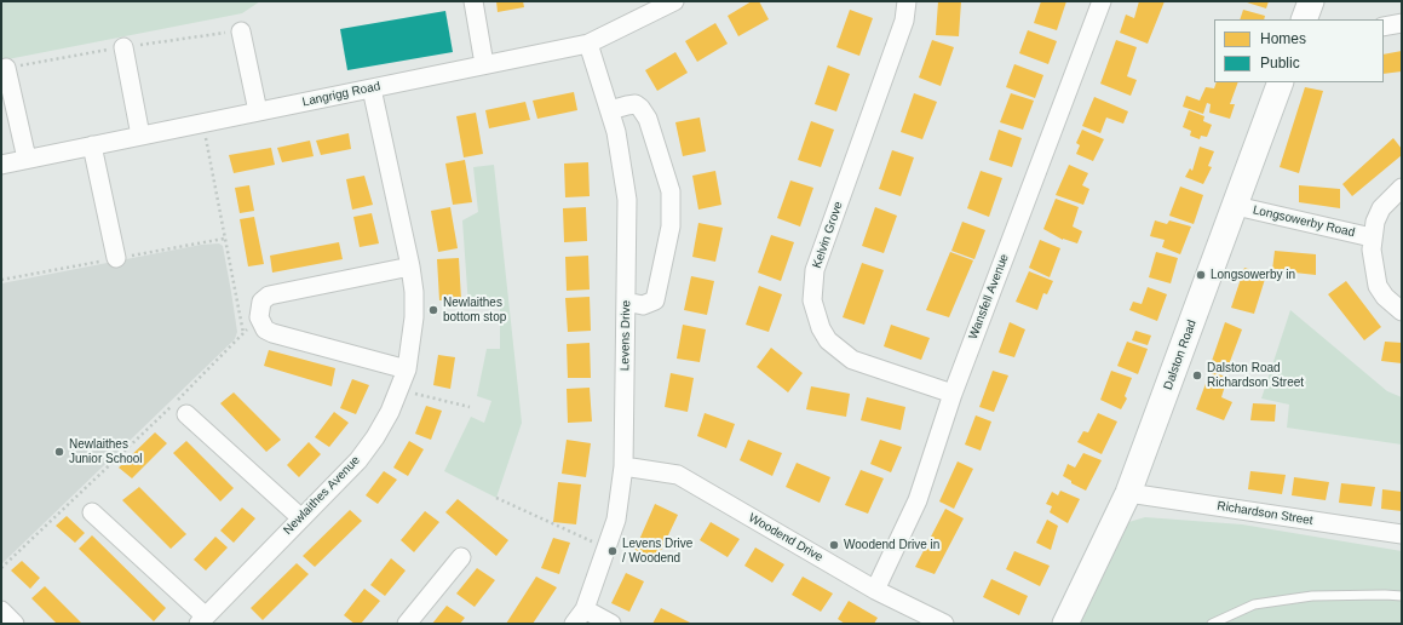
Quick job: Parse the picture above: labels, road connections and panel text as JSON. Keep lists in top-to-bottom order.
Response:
{
  "streets": {
    "main road": ["Dalston Road"],
    "street": [
      "Langrigg Road",
      "Longsowerby Road",
      "Kelvin Grove",
      "Wansfell Avenue",
      "Levens Drive",
      "Newlaithes Avenue",
      "Richardson Street",
      "Woodend Drive"
    ]
  },
  "crossings": [
    ["Langrigg Road", "Levens Drive"],
    ["Langrigg Road", "Newlaithes Avenue"],
    ["Longsowerby Road", "Dalston Road"],
    ["Kelvin Grove", "Wansfell Avenue"],
    ["Wansfell Avenue", "Woodend Drive"],
    ["Levens Drive", "Woodend Drive"],
    ["Dalston Road", "Richardson Street"]
  ],
  "places": [
    "Longsowerby in",
    "Newlaithes bottom stop",
    "Dalston Road Richardson Street",
    "Newlaithes Junior School",
    "Woodend Drive in",
    "Levens Drive / Woodend"
  ],
  "legend": ["Homes", "Public"]
}
